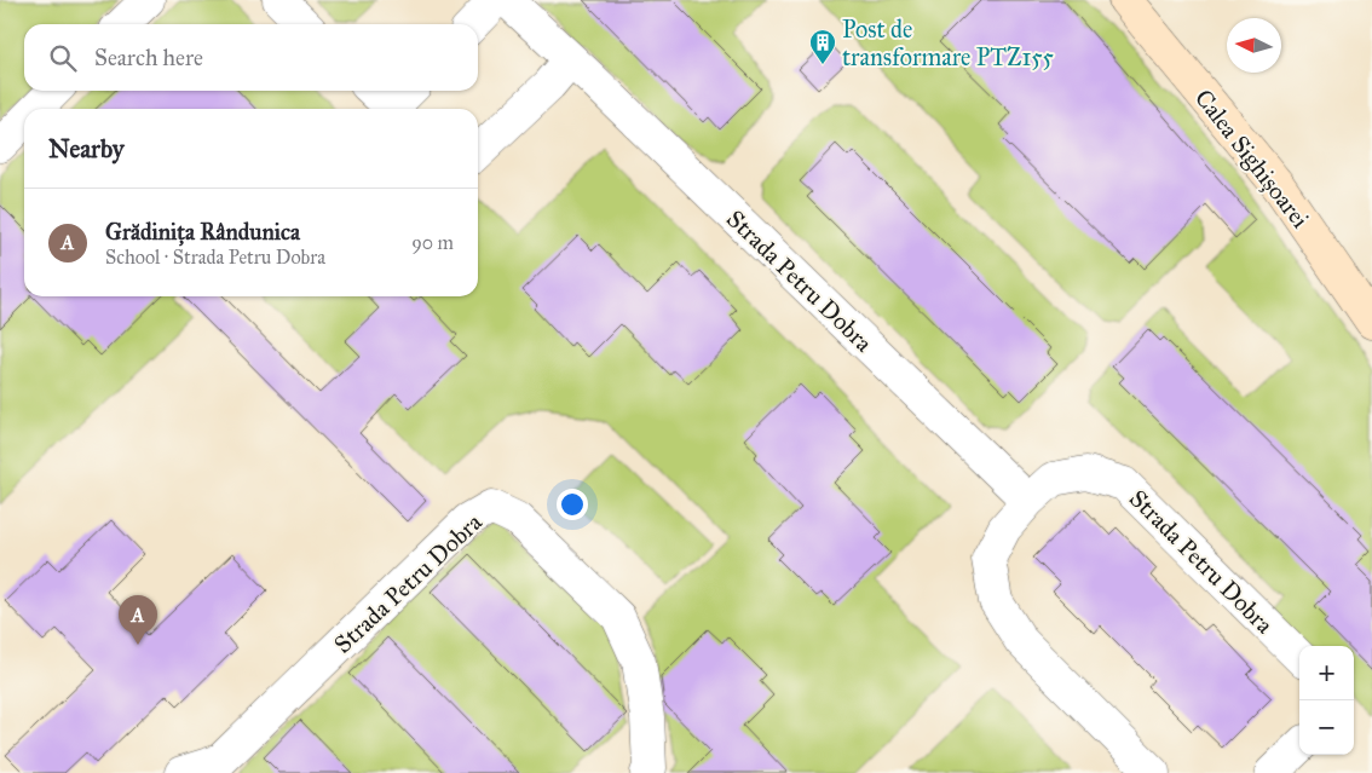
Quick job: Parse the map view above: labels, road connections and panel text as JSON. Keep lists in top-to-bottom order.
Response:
{
  "streets": {
    "main road": ["Calea Sighișoarei"],
    "street": ["Strada Petru Dobra"]
  },
  "places": {
    "building": ["Post de transformare PTZ155"]
  },
  "north": "left",
  "page": {
    "search": "Search here",
    "heading": "Nearby",
    "list": [
      {
        "mark": "A",
        "name": "Grădinița Rândunica",
        "note": "School · Strada Petru Dobra",
        "value": "90 m"
      }
    ],
    "pins": "A",
    "map_buttons": ["+", "−"]
  }
}
